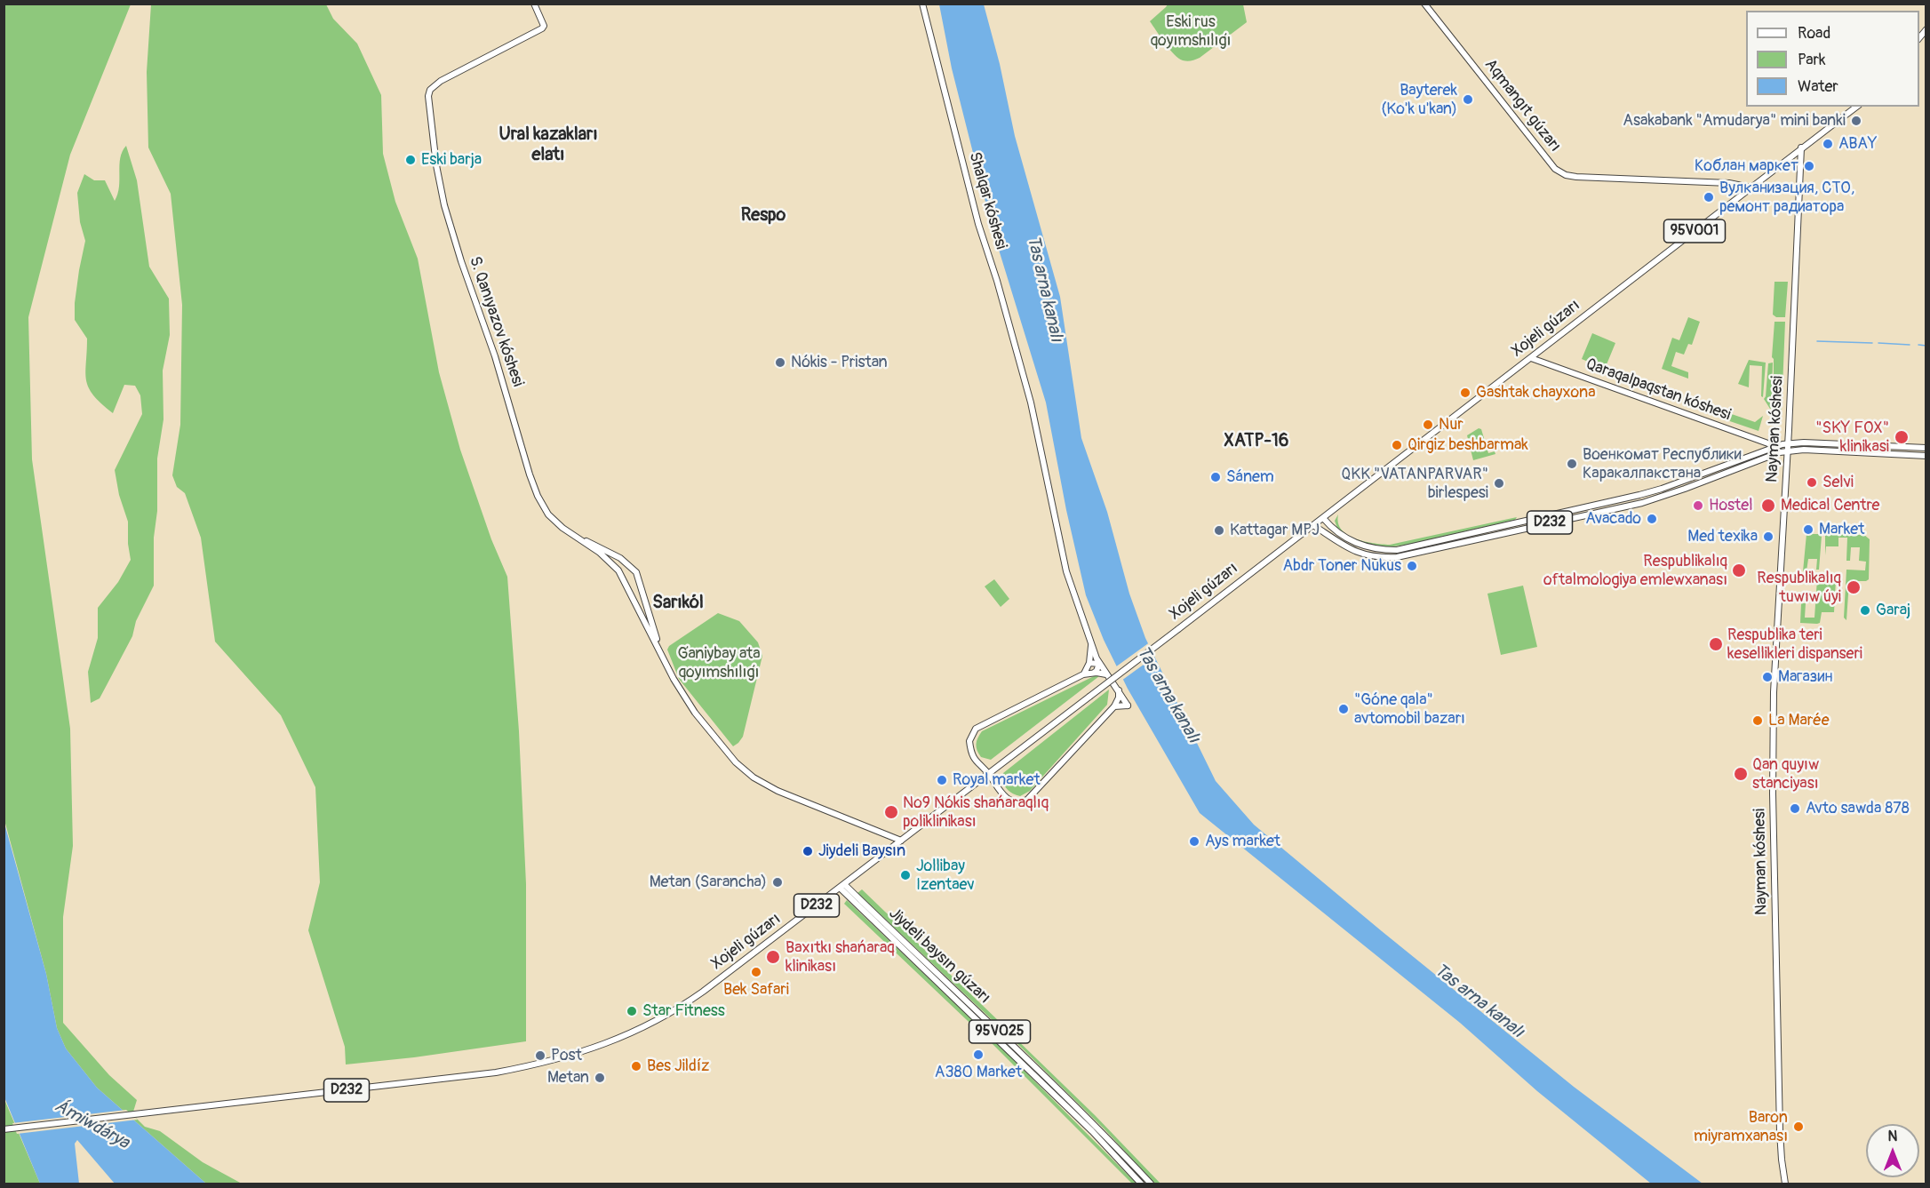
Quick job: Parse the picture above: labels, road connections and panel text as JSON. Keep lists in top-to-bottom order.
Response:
{
  "streets": {
    "main road": [
      "Aqmangıt gúzarı",
      "Shalqar kóshesi",
      "95V001",
      "S. Qanıyazov kóshesi",
      "Xojeli gúzarı",
      "Qaraqalpaqstan kóshesi",
      "Nayman kóshesi",
      "D232",
      "Jiydeli baysın gúzarı",
      "95V025"
    ]
  },
  "crossings": [
    ["Aqmangıt gúzarı", "Xojeli gúzarı"],
    ["S. Qanıyazov kóshesi", "Xojeli gúzarı"],
    ["Xojeli gúzarı", "Qaraqalpaqstan kóshesi"],
    ["Xojeli gúzarı", "Nayman kóshesi"],
    ["Xojeli gúzarı", "D232"],
    ["Xojeli gúzarı", "Jiydeli baysın gúzarı"],
    ["Qaraqalpaqstan kóshesi", "D232"],
    ["Nayman kóshesi", "D232"]
  ],
  "districts": [
    "Ural kazakları elatı",
    "Respo",
    "XATP-16",
    "Sarıkól"
  ],
  "water": ["Tas arna kanalı", "Ámiwdárya"],
  "parks": ["Eski rus qoyımshılıǵı", "Ǵaniybay ata qoyımshılıǵı"],
  "places": [
    "Bayterek (Ko'k u'kan)",
    "Asakabank \"Amudarya\" mini banki",
    "ABAY",
    "Eski barja",
    "Коблан маркет",
    "Вулканизация, СТО, ремонт радиатора",
    "Nókis - Pristan",
    "Gashtak chayxona",
    "Nur",
    "\"SKY FOX\" klinikasi",
    "Qirgiz beshbarmak",
    "Военкомат Республики Каракалпакстана",
    "Sánem",
    "Selvi",
    "QKK \"VATANPARVAR\" birlespesi",
    "Hostel",
    "Medical Centre",
    "Avacado",
    "Market",
    "Kattagar MPJ",
    "Med texika",
    "Abdr Toner Nukus",
    "Respublikalıq oftalmologiya emlewxanası",
    "Respublikalıq tuwıw úyi",
    "Garaj",
    "Respublika teri kesellikleri dispanseri",
    "Магазин",
    "\"Góne qala\" avtomobil bazarı",
    "La Marée",
    "Qan quyıw stanciyası",
    "Royal market",
    "Avto sawda 878",
    "№9 Nókis shańaraqlıq poliklinikası",
    "Ays market",
    "Jiydeli Baysın",
    "Jollibay Izentaev",
    "Metan (Sarancha)",
    "Baxıtkı shańaraq klinikası",
    "Bek Safari",
    "Star Fitness",
    "A380 Market",
    "Post",
    "Bes Jildíz",
    "Metan",
    "Baron miyramxanası"
  ],
  "legend": ["Road", "Park", "Water"],
  "north": "top"
}
